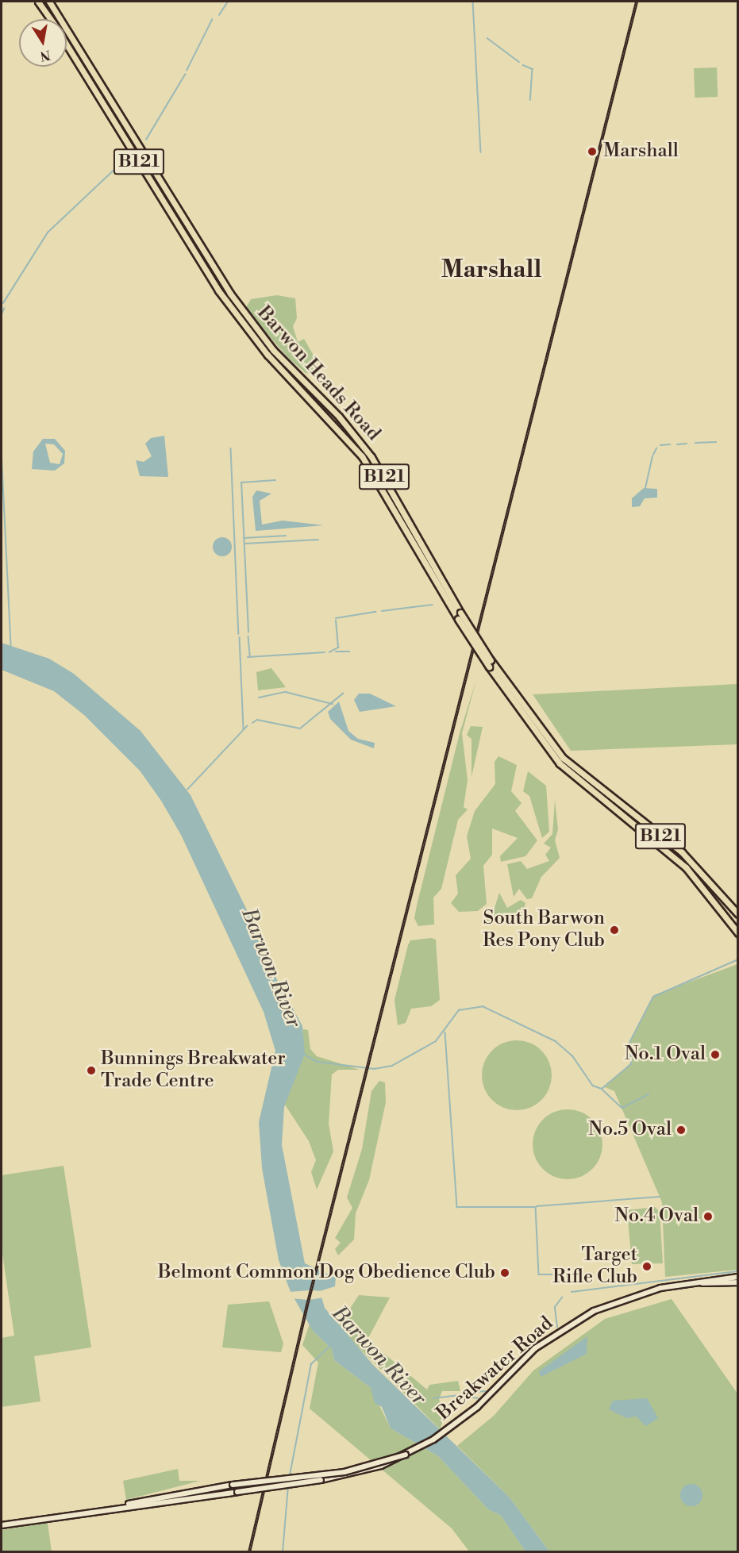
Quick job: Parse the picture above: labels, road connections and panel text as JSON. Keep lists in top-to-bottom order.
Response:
{
  "streets": {
    "main road": ["B121", "Barwon Heads Road", "Breakwater Road"]
  },
  "districts": ["Marshall"],
  "water": ["Barwon River"],
  "places": [
    "Marshall",
    "South Barwon Res Pony Club",
    "No.1 Oval",
    "Bunnings Breakwater Trade Centre",
    "No.5 Oval",
    "No.4 Oval",
    "Target Rifle Club",
    "Belmont Common Dog Obedience Club"
  ],
  "north": "bottom"
}
